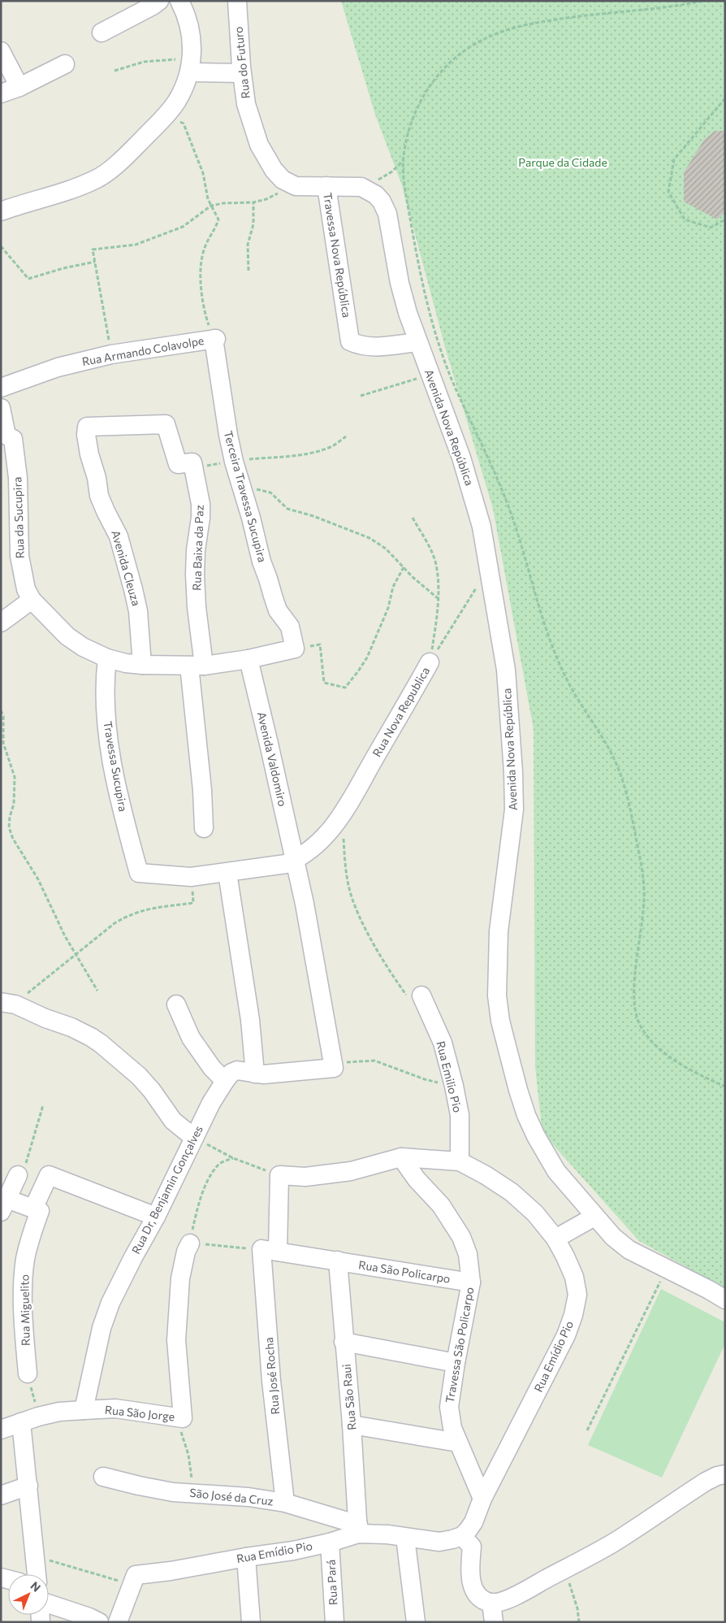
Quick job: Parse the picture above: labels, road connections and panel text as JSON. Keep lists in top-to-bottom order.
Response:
{
  "streets": {
    "street": [
      "Rua do Futuro",
      "Travessa Nova República",
      "Rua Armando Colavolpe",
      "Avenida Nova República",
      "Terceira Travessa Sucupira",
      "Rua da Sucupira",
      "Rua Baixa da Paz",
      "Avenida Cleuza",
      "Rua Nova Republica",
      "Avenida Valdomiro",
      "Travessa Sucupira",
      "Rua Emilio Pio",
      "Rua Dr, Benjamin Gonçalves",
      "Rua São Policarpo",
      "Rua Miguelito",
      "Travessa São Policarpo",
      "Rua Emídio Pio",
      "Rua José Rocha",
      "Rua São Raui",
      "Rua São Jorge",
      "São José da Cruz",
      "Rua Pará"
    ]
  },
  "crossings": [
    ["Rua do Futuro", "Travessa Nova República"],
    ["Travessa Nova República", "Avenida Nova República"],
    ["Rua Armando Colavolpe", "Terceira Travessa Sucupira"],
    ["Terceira Travessa Sucupira", "Rua da Sucupira"],
    ["Rua da Sucupira", "Rua Baixa da Paz"],
    ["Rua da Sucupira", "Avenida Cleuza"],
    ["Rua da Sucupira", "Avenida Valdomiro"],
    ["Rua da Sucupira", "Travessa Sucupira"],
    ["Rua Baixa da Paz", "Avenida Cleuza"],
    ["Rua Nova Republica", "Avenida Valdomiro"],
    ["Rua Nova Republica", "Travessa Sucupira"],
    ["Avenida Valdomiro", "Rua Dr, Benjamin Gonçalves"],
    ["Rua Emilio Pio", "Rua Emídio Pio"],
    ["Rua Dr, Benjamin Gonçalves", "Rua São Jorge"],
    ["Rua São Policarpo", "Travessa São Policarpo"],
    ["Rua São Policarpo", "Rua José Rocha"],
    ["Rua São Policarpo", "Rua São Raui"],
    ["Travessa São Policarpo", "Rua Emídio Pio"],
    ["Rua Emídio Pio", "Rua São Raui"],
    ["Rua Emídio Pio", "São José da Cruz"],
    ["Rua Emídio Pio", "Rua Pará"],
    ["Rua José Rocha", "São José da Cruz"],
    ["Rua São Raui", "São José da Cruz"]
  ],
  "parks": ["Parque da Cidade"],
  "north": "top right"
}
